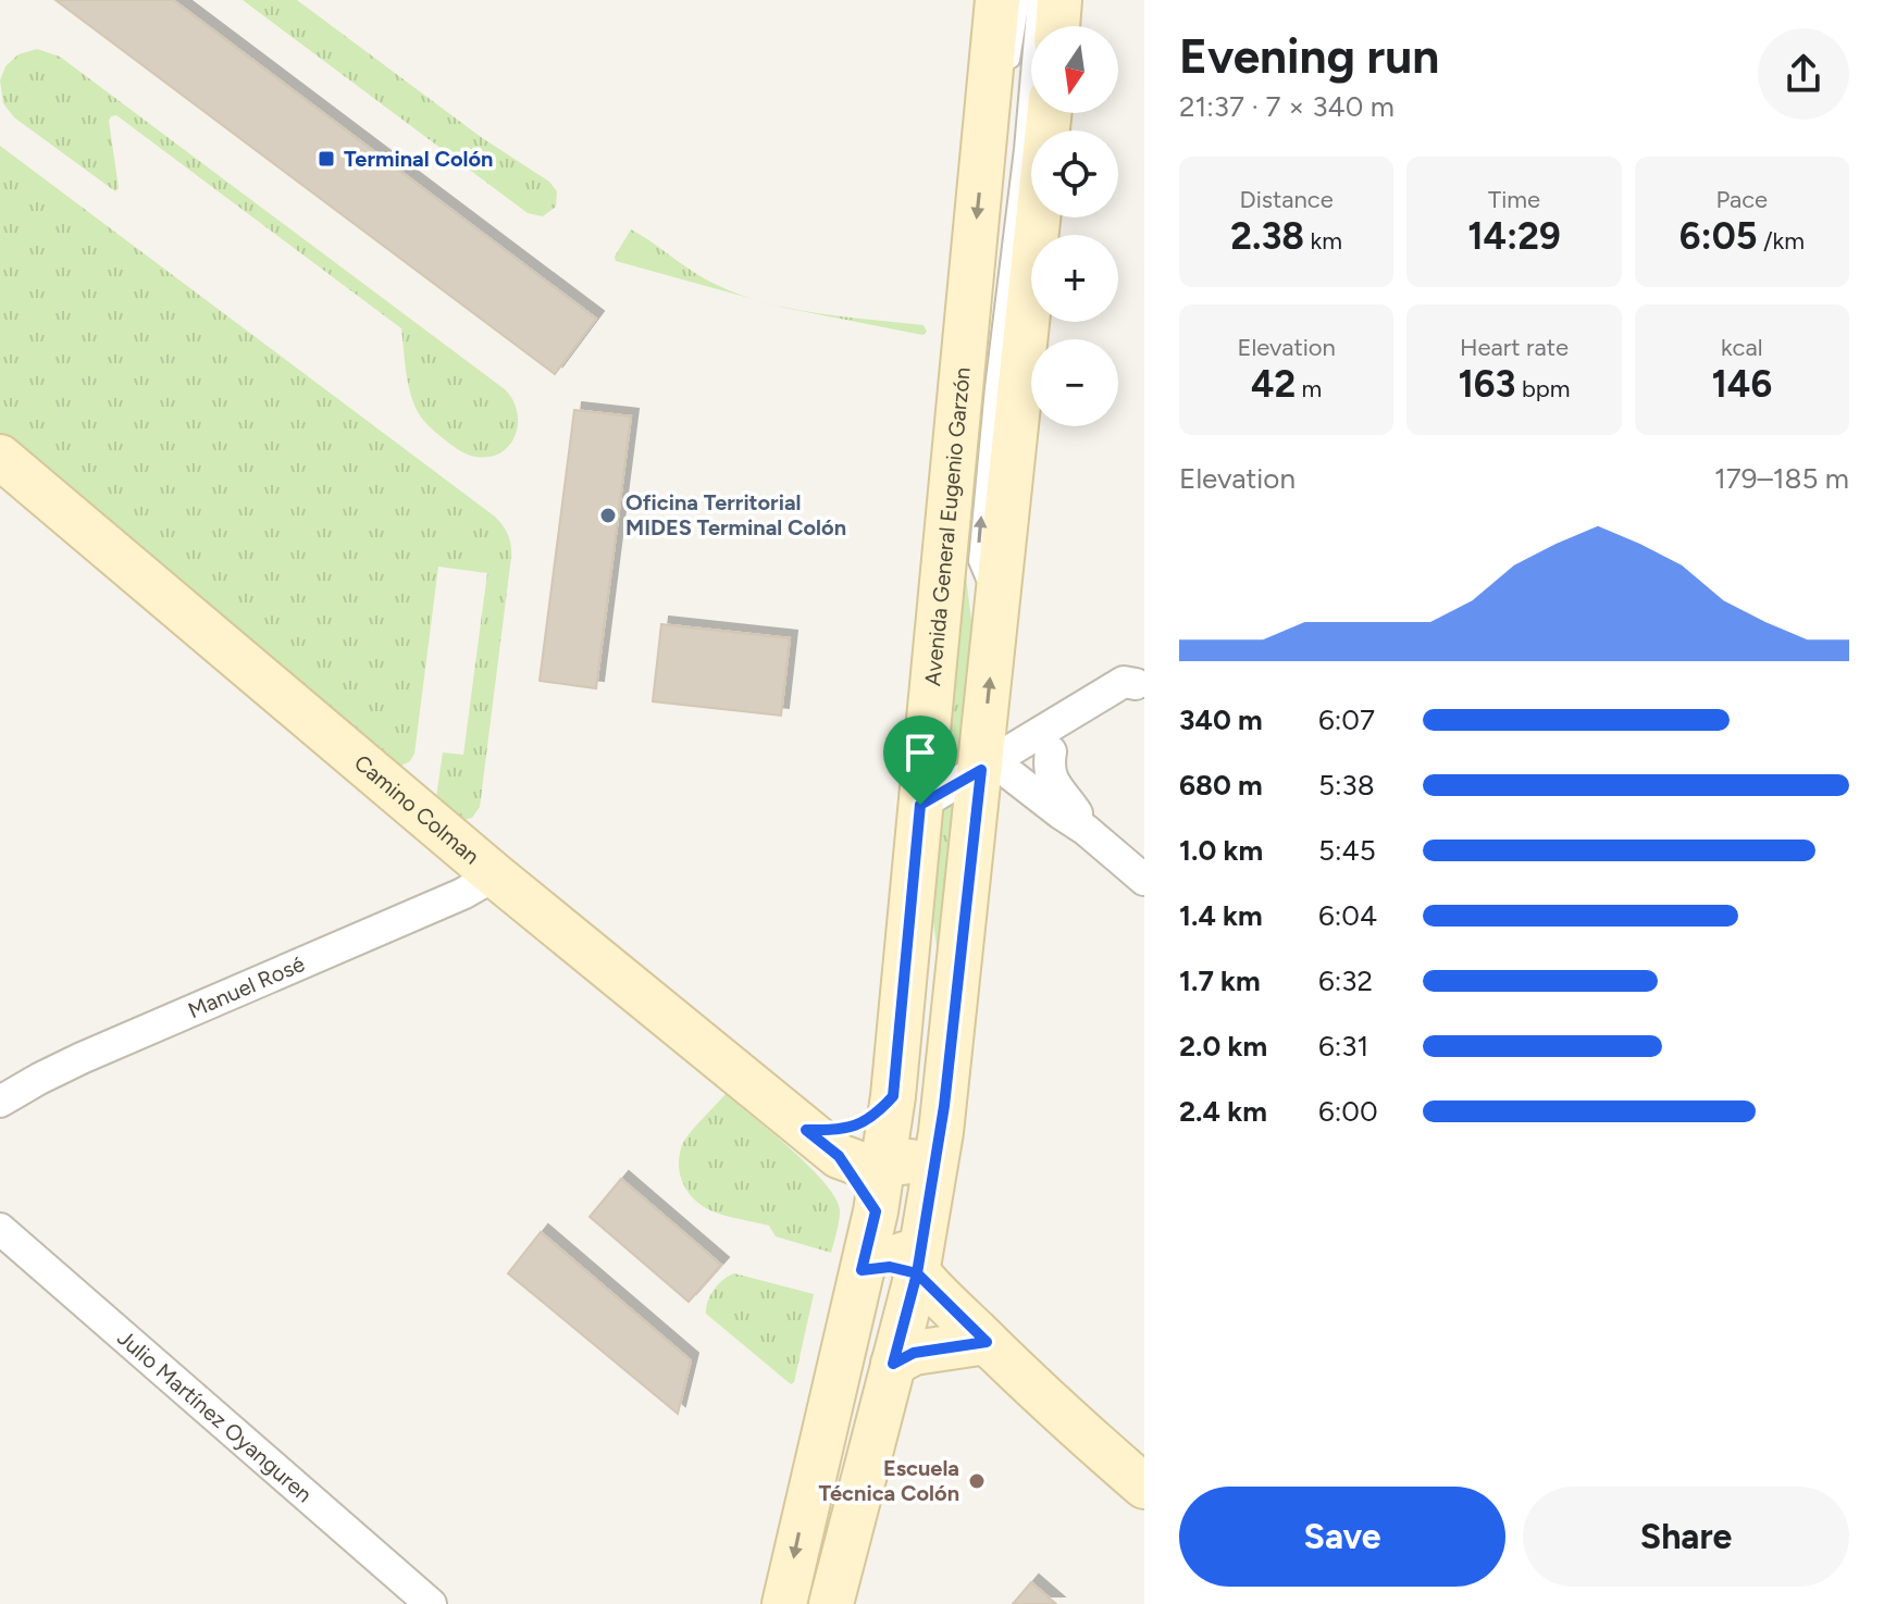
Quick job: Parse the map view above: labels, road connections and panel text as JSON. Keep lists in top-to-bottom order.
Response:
{
  "streets": {
    "main road": ["Avenida General Eugenio Garzón", "Camino Colman"],
    "street": ["Manuel Rosé", "Julio Martínez Oyanguren"]
  },
  "crossings": [
    ["Avenida General Eugenio Garzón", "Camino Colman"],
    ["Camino Colman", "Manuel Rosé"]
  ],
  "places": {
    "transit": ["Terminal Colón"],
    "other": ["Oficina Territorial MIDES Terminal Colón", "Escuela Técnica Colón"]
  },
  "north": "bottom",
  "page": {
    "heading": ["Evening run", "21:37 · 7 × 340 m"],
    "map_buttons": ["+", "−"],
    "stats": [
      ["Distance", "2.38 km"],
      ["Time", "14:29"],
      ["Pace", "6:05 /km"],
      ["Elevation", "42 m"],
      ["Heart rate", "163 bpm"],
      ["kcal", "146"]
    ],
    "chart": ["Elevation", "179–185 m"],
    "list": [
      {
        "name": "340 m",
        "note": "6:07"
      },
      {
        "name": "680 m",
        "note": "5:38"
      },
      {
        "name": "1.0 km",
        "note": "5:45"
      },
      {
        "name": "1.4 km",
        "note": "6:04"
      },
      {
        "name": "1.7 km",
        "note": "6:32"
      },
      {
        "name": "2.0 km",
        "note": "6:31"
      },
      {
        "name": "2.4 km",
        "note": "6:00"
      }
    ],
    "buttons": ["Save", "Share"]
  }
}
